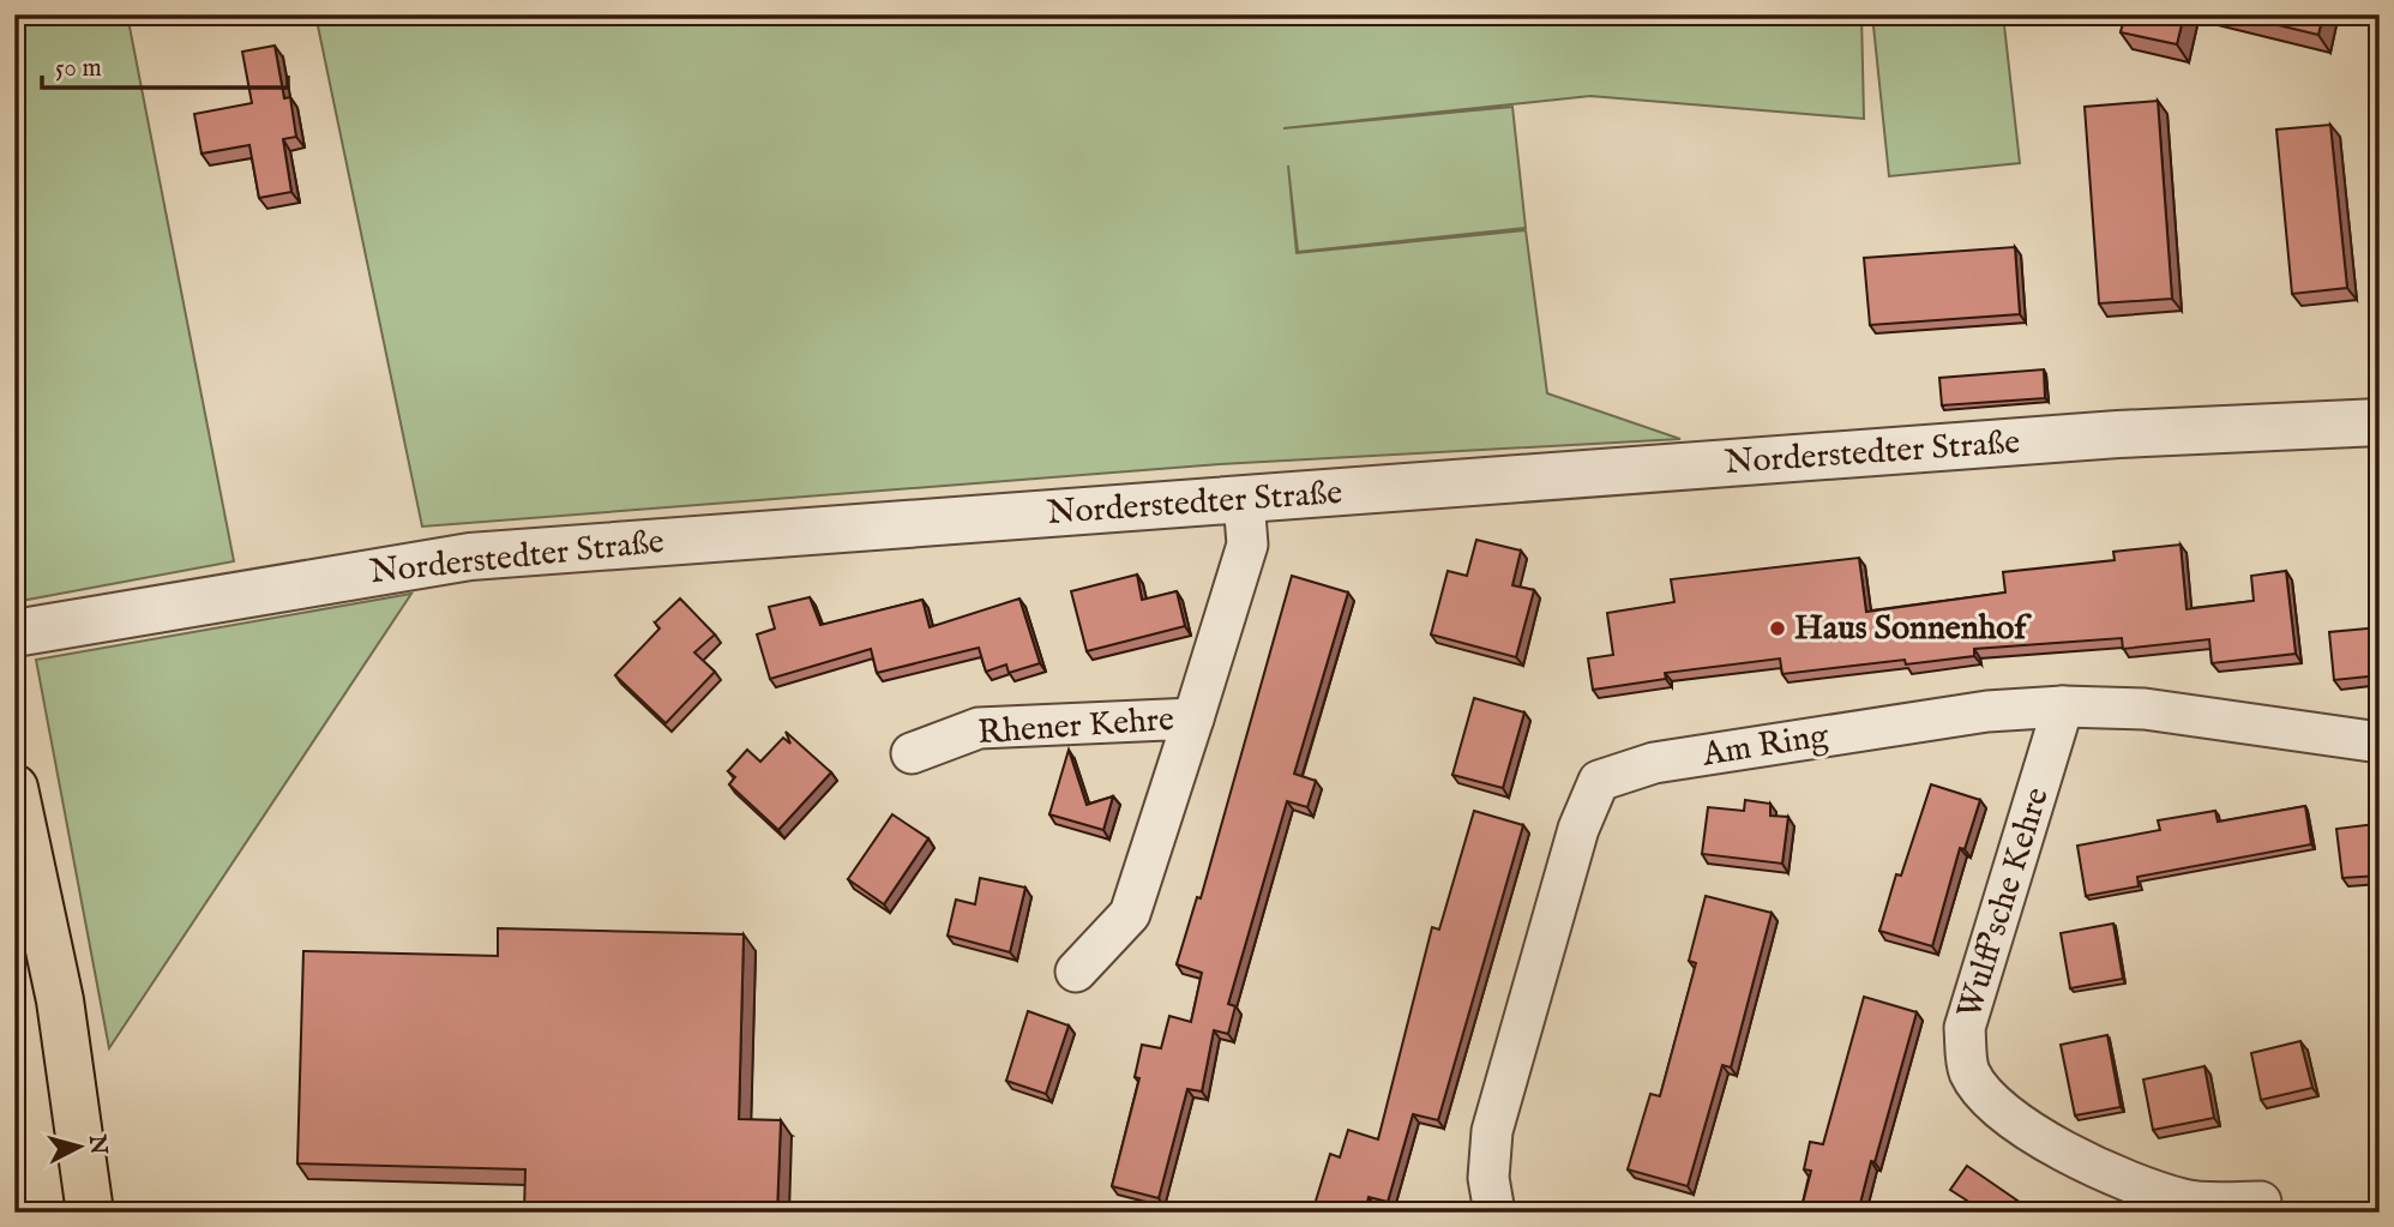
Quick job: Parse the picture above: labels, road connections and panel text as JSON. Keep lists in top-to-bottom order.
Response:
{
  "streets": {
    "street": [
      "Norderstedter Straße",
      "Rhener Kehre",
      "Am Ring",
      "Wulff'sche Kehre"
    ]
  },
  "crossings": [
    ["Norderstedter Straße", "Rhener Kehre"],
    ["Am Ring", "Wulff'sche Kehre"]
  ],
  "places": ["Haus Sonnenhof"],
  "scale_bar": "50 m",
  "north": "right"
}
